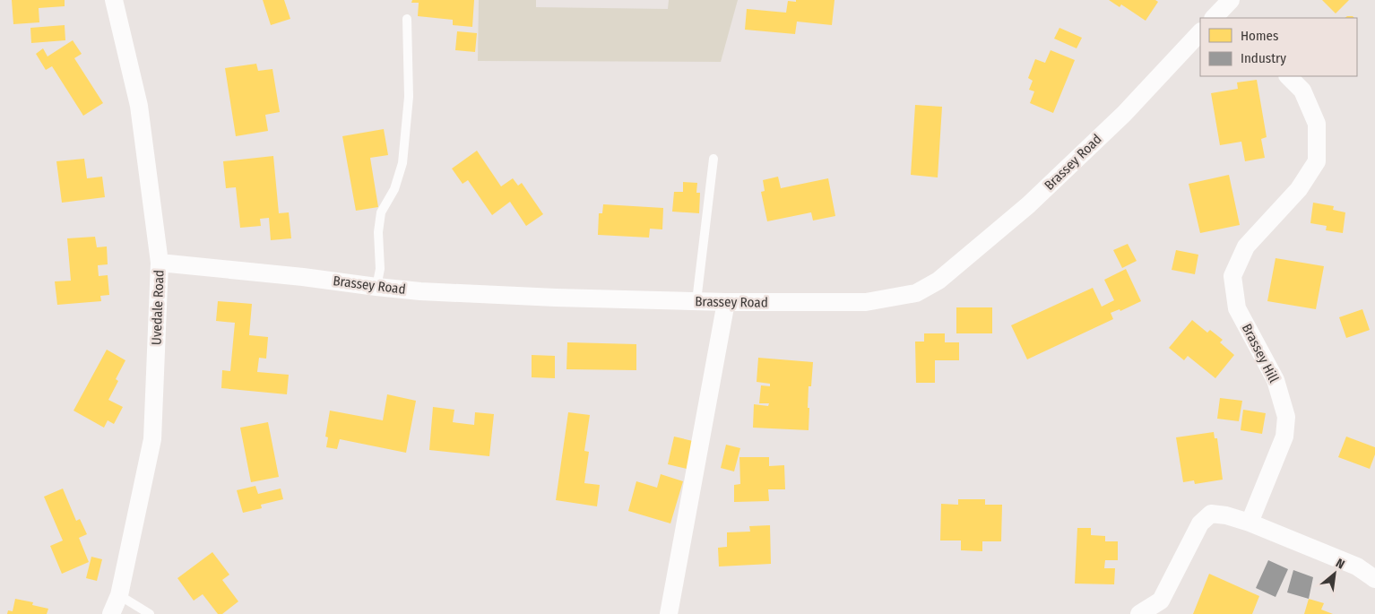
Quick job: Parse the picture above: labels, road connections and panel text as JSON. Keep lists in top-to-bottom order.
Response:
{
  "streets": {
    "street": ["Brassey Road", "Uvedale Road", "Brassey Hill"]
  },
  "crossings": [
    ["Brassey Road", "Uvedale Road"]
  ],
  "legend": ["Homes", "Industry"],
  "north": "top right"
}
